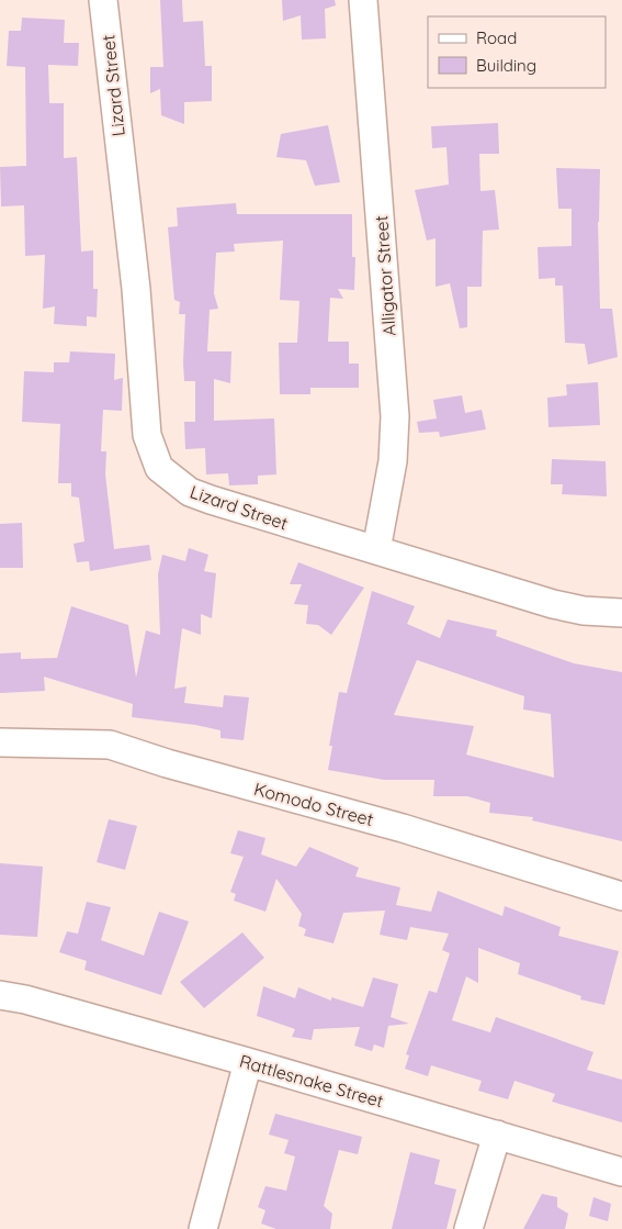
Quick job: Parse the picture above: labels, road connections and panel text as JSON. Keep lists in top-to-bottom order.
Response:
{
  "streets": {
    "street": [
      "Lizard Street",
      "Alligator Street",
      "Komodo Street",
      "Rattlesnake Street"
    ]
  },
  "crossings": [
    ["Lizard Street", "Alligator Street"]
  ],
  "legend": ["Road", "Building"]
}
